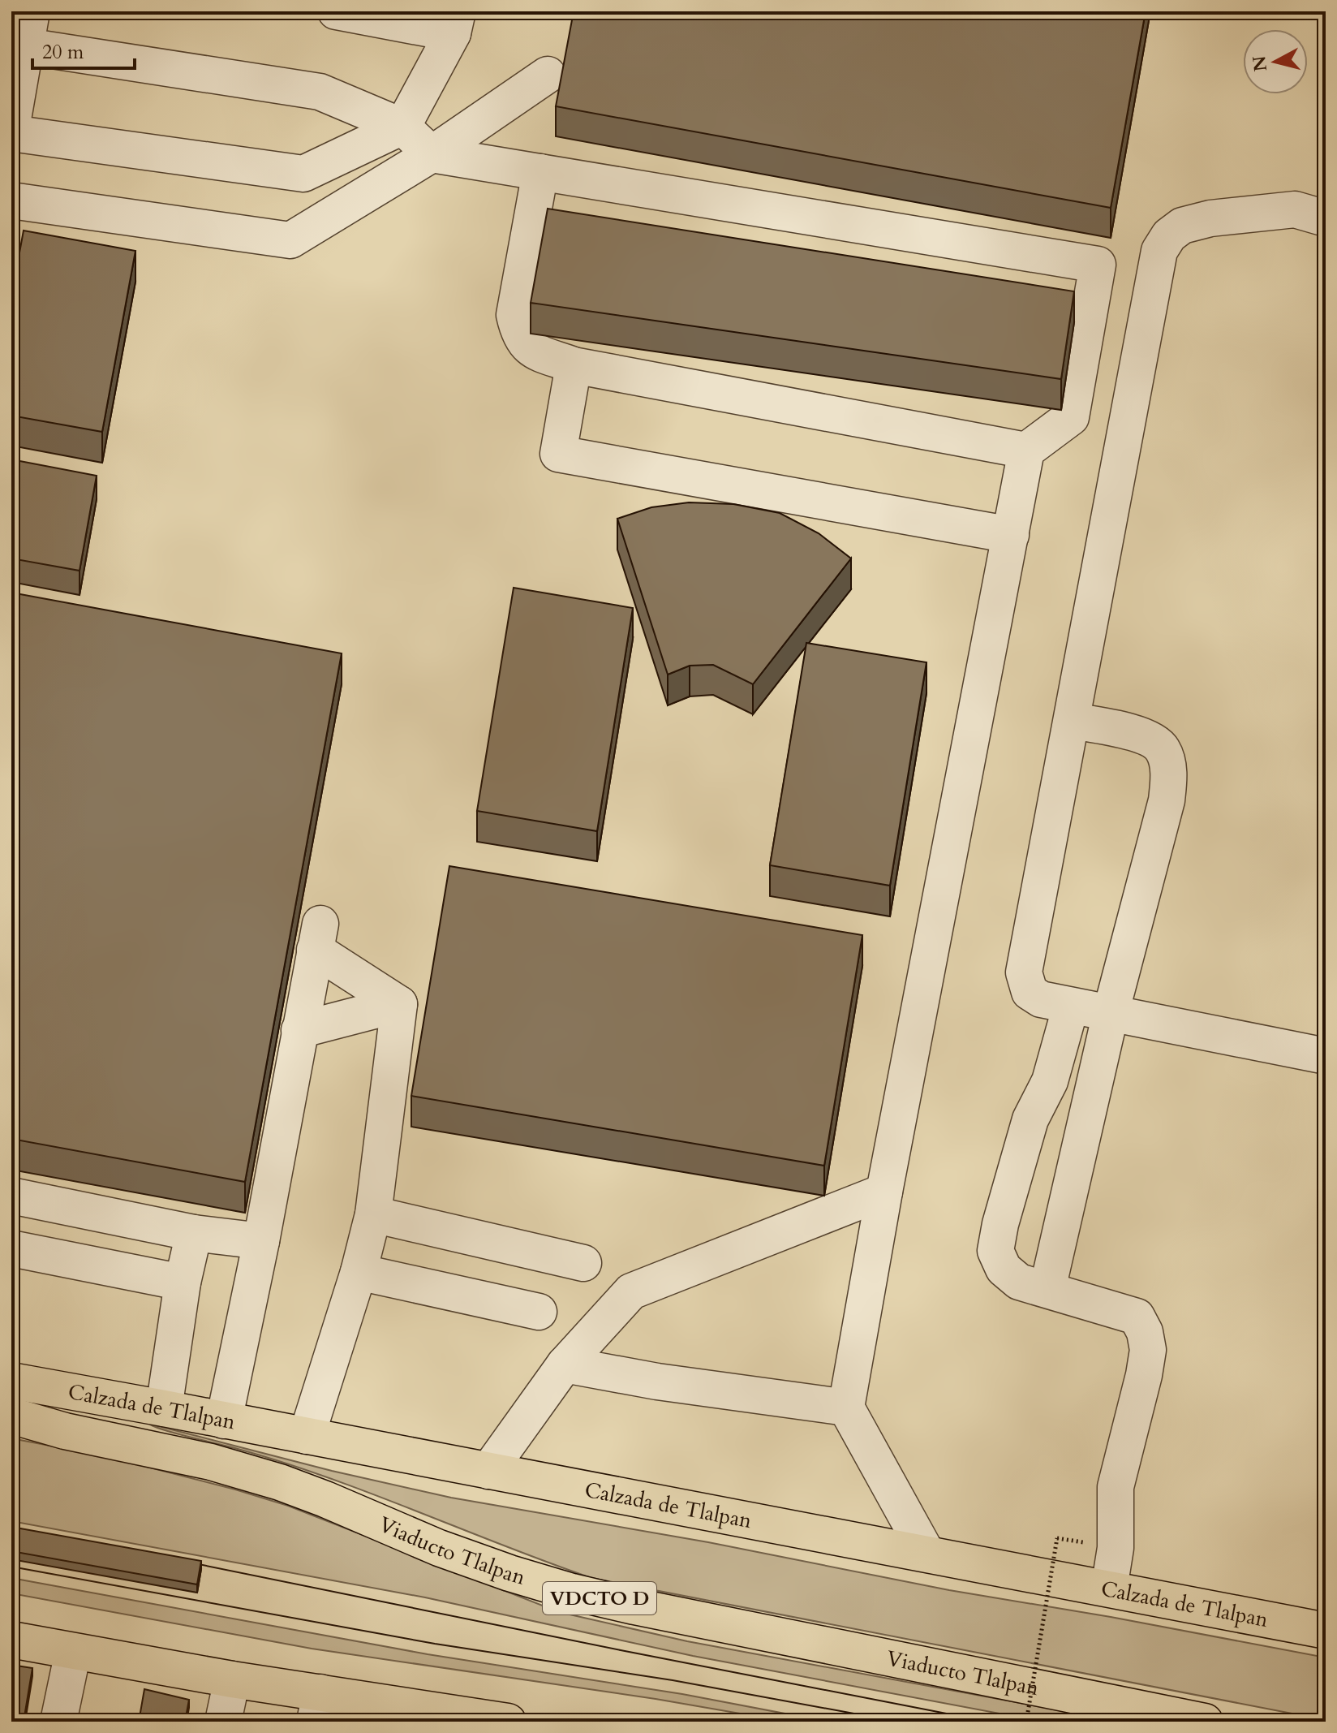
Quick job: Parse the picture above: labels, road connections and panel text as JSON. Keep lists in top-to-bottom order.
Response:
{
  "streets": {
    "main road": ["Calzada de Tlalpan", "Viaducto Tlalpan", "VDCTO D"]
  },
  "scale_bar": "20 m",
  "north": "left"
}
